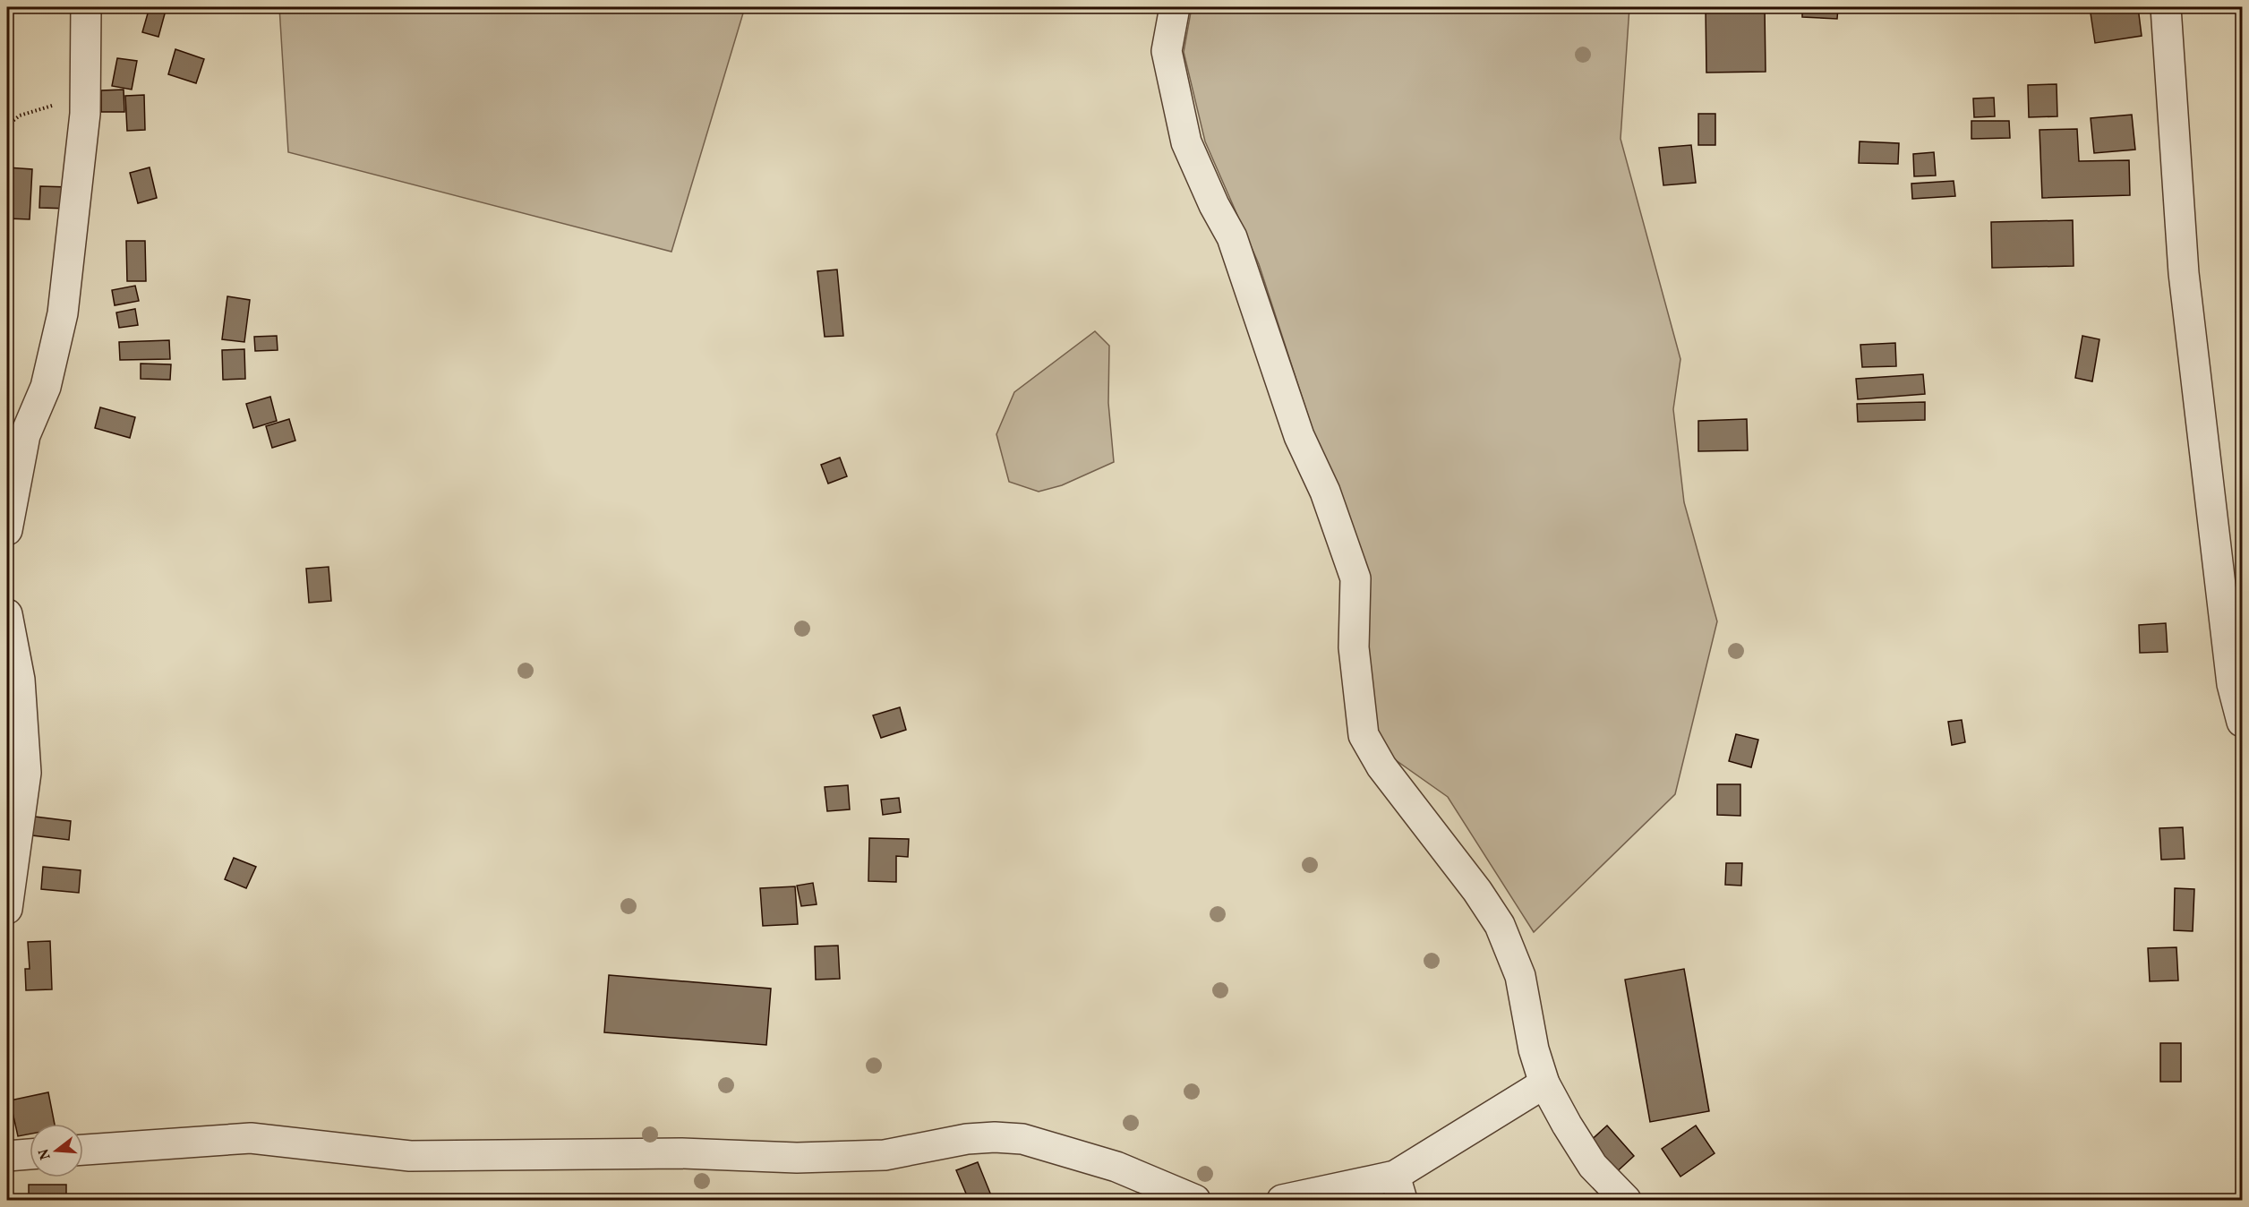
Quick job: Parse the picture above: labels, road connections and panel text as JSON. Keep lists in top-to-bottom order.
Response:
{
  "north": "left"
}
